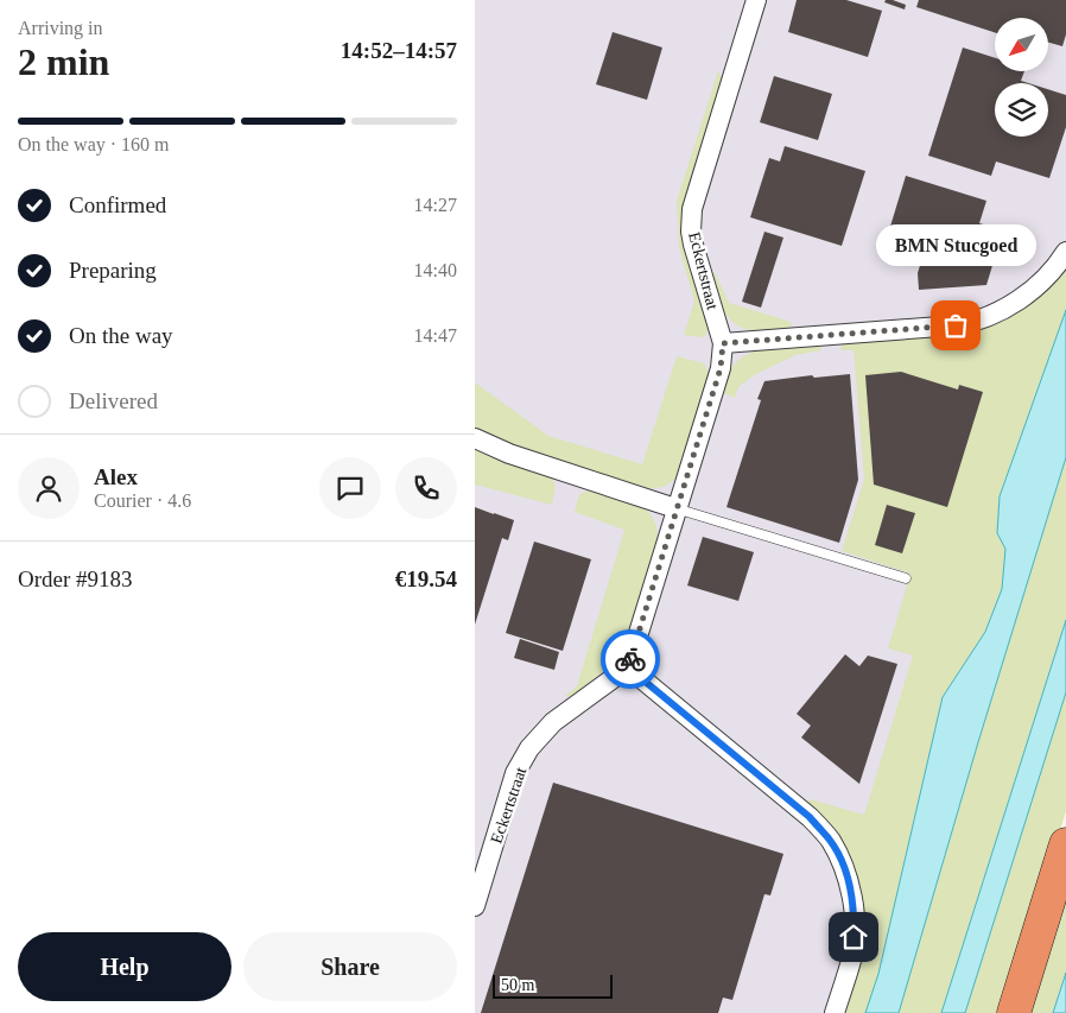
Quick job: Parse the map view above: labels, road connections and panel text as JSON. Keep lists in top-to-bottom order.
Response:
{
  "streets": {
    "street": ["Eckertstraat"]
  },
  "places": ["BMN Stucgoed"],
  "scale_bar": "50 m",
  "north": "bottom left",
  "page": {
    "heading": ["2 min", "Arriving in", "14:52–14:57"],
    "panel": [
      "Alex",
      "Courier · 4.6",
      "Order #9183",
      "€19.54"
    ],
    "bar": "On the way · 160 m",
    "list": [
      ["Confirmed", "14:27"],
      ["Preparing", "14:40"],
      ["On the way", "14:47"],
      "Delivered"
    ],
    "bubble": "BMN Stucgoed",
    "buttons": ["Help", "Share"],
    "scale": "50 m"
  }
}
